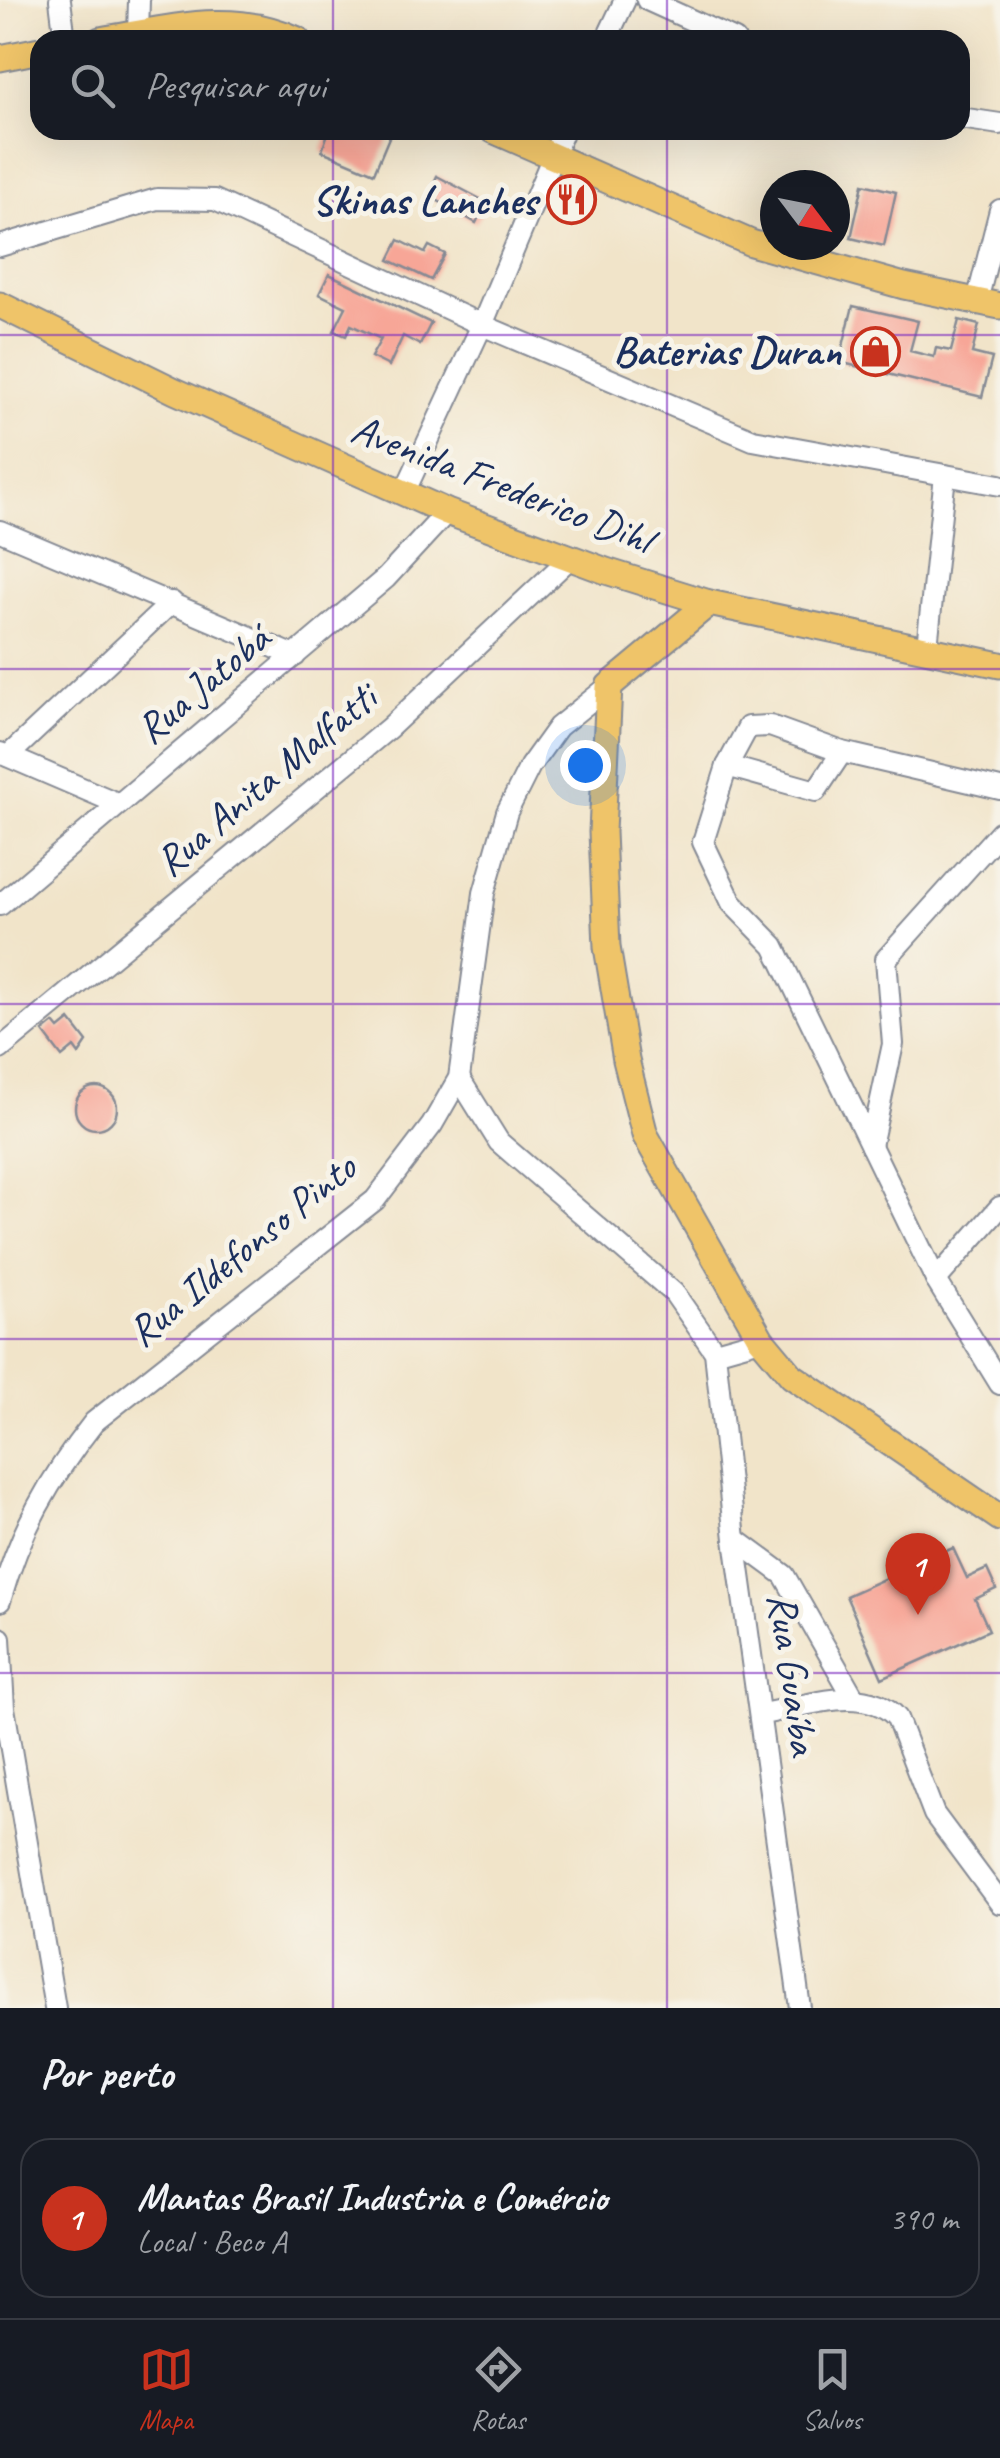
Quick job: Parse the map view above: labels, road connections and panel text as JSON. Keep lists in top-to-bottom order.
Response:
{
  "streets": {
    "main road": ["Avenida Frederico Dihl", "Rua Ildefonso Pinto"],
    "street": ["Rua Jatobá", "Rua Anita Malfatti", "Rua Guaíba"]
  },
  "crossings": [
    ["Avenida Frederico Dihl", "Rua Jatobá"],
    ["Avenida Frederico Dihl", "Rua Anita Malfatti"],
    ["Avenida Frederico Dihl", "Rua Ildefonso Pinto"],
    ["Rua Ildefonso Pinto", "Rua Guaíba"]
  ],
  "places": {
    "restaurant": ["Skinas Lanches"],
    "shop": ["Baterias Duran"]
  },
  "north": "bottom right",
  "page": {
    "search": "Pesquisar aqui",
    "pins": "1",
    "heading": "Por perto",
    "list": [
      {
        "mark": "1",
        "name": "Mantas Brasil Industria e Comércio",
        "note": "Local · Beco A",
        "value": "390 m"
      }
    ],
    "nav": ["Mapa", "Rotas", "Salvos"]
  }
}
